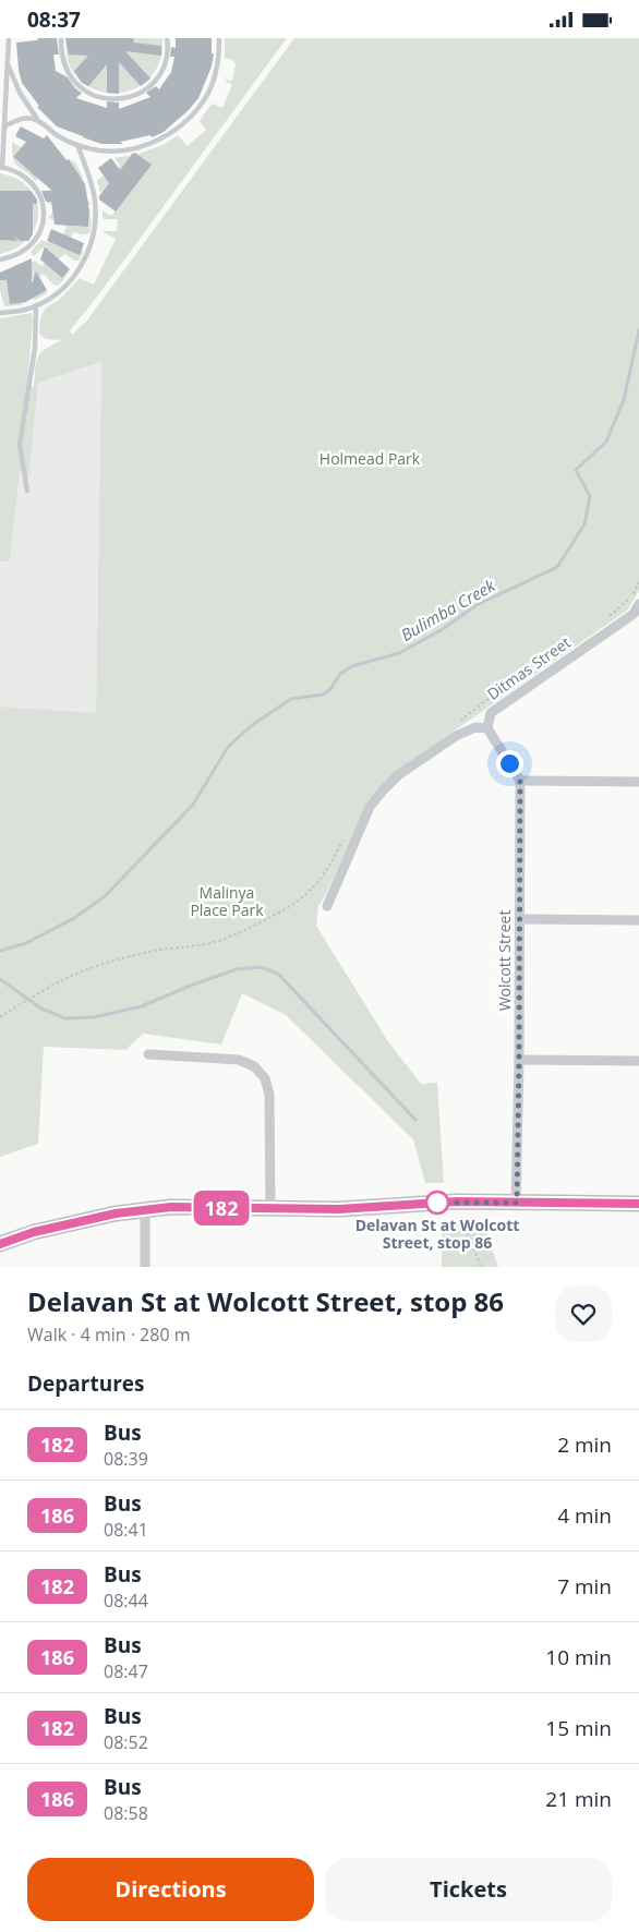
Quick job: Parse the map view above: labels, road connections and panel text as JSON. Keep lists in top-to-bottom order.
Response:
{
  "streets": {
    "street": ["Ditmas Street", "Wolcott Street"]
  },
  "water": ["Bulimba Creek"],
  "parks": ["Holmead Park", "Malinya Place Park"],
  "places": ["Delavan St at Wolcott Street, stop 86"],
  "lines": ["bus line 182"],
  "page": {
    "status": "08:37",
    "on_map": "182",
    "heading": [
      ["Delavan St at Wolcott Street, stop 86", "Walk · 4 min · 280 m"],
      "Departures"
    ],
    "list": [
      {
        "mark": "182",
        "name": "Bus",
        "note": "08:39",
        "value": "2 min"
      },
      {
        "mark": "186",
        "name": "Bus",
        "note": "08:41",
        "value": "4 min"
      },
      {
        "mark": "182",
        "name": "Bus",
        "note": "08:44",
        "value": "7 min"
      },
      {
        "mark": "186",
        "name": "Bus",
        "note": "08:47",
        "value": "10 min"
      },
      {
        "mark": "182",
        "name": "Bus",
        "note": "08:52",
        "value": "15 min"
      },
      {
        "mark": "186",
        "name": "Bus",
        "note": "08:58",
        "value": "21 min"
      }
    ],
    "buttons": ["Directions", "Tickets"]
  }
}
